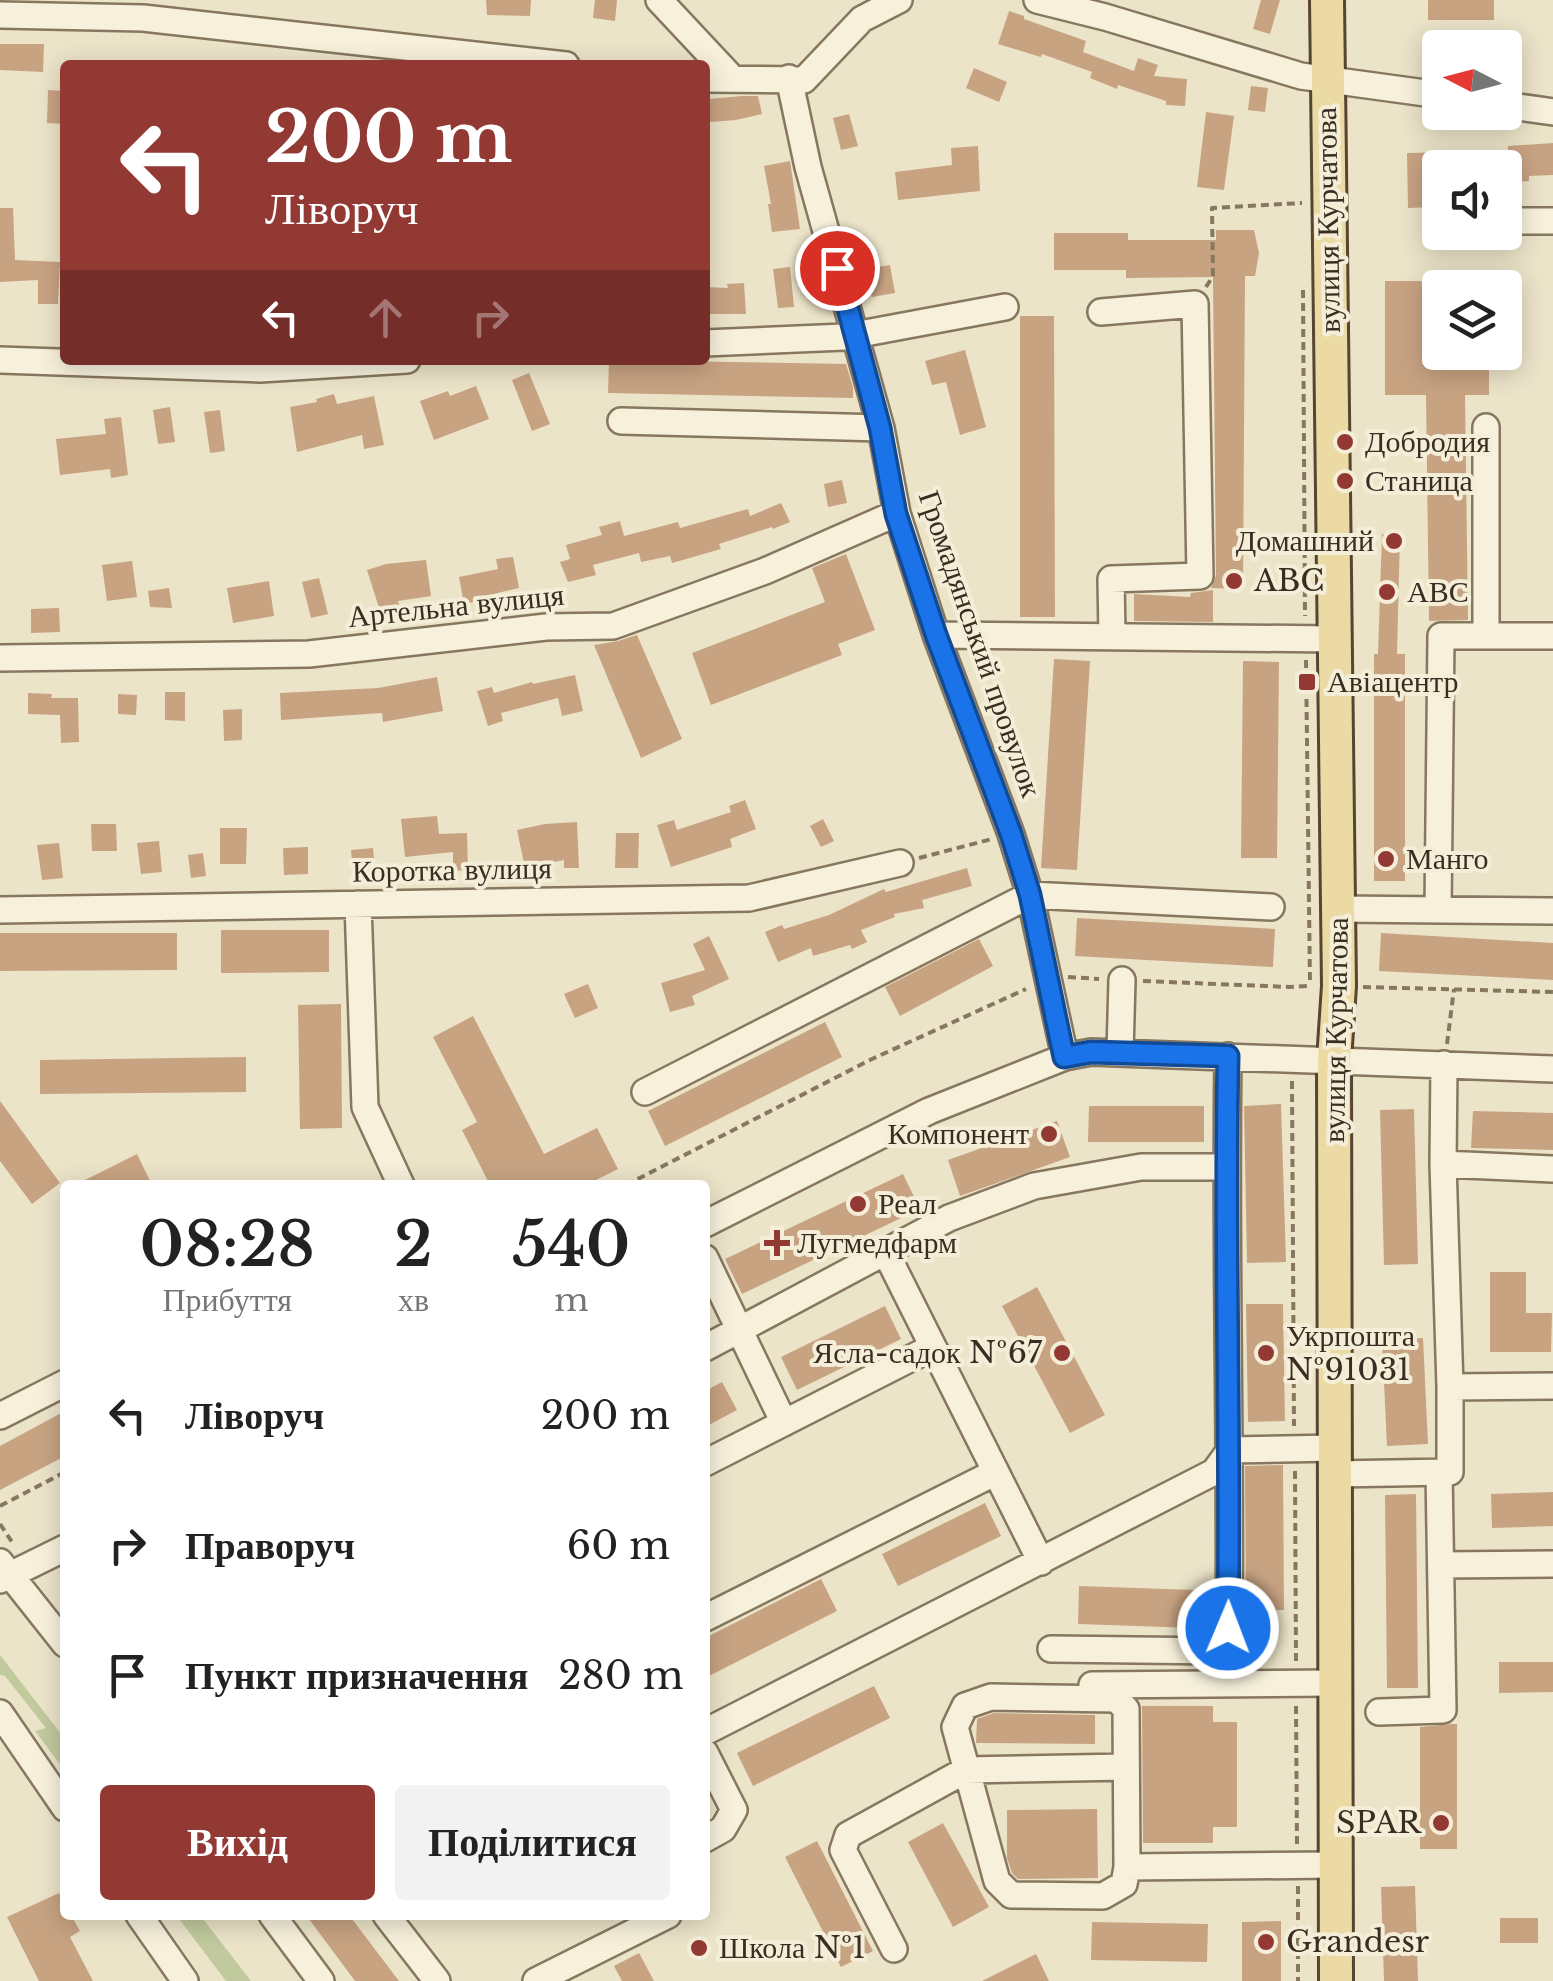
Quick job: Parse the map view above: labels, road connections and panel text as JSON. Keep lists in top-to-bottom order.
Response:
{
  "streets": {
    "main road": ["вулиця Курчатова"],
    "street": ["Артельна вулиця", "Громадянський провулок", "Коротка вулиця"]
  },
  "crossings": [
    ["Артельна вулиця", "Громадянський провулок"]
  ],
  "places": {
    "other": [
      "Добродия",
      "Станица",
      "Домашний",
      "ABC",
      "АВС",
      "Манго",
      "Компонент",
      "Реал",
      "Ясла-садок №67",
      "Укрпошта №91031",
      "SPAR",
      "Grandesr",
      "Школа №1"
    ],
    "transit": ["Авіацентр"],
    "health": ["Лугмедфарм"]
  },
  "north": "left",
  "page": {
    "turn": ["200 m", "Ліворуч"],
    "eta": [
      "08:28",
      "Прибуття",
      "2",
      "хв",
      "540",
      "m"
    ],
    "list": [
      {
        "name": "Ліворуч",
        "value": "200 m"
      },
      {
        "name": "Праворуч",
        "value": "60 m"
      },
      {
        "name": "Пункт призначення",
        "value": "280 m"
      }
    ],
    "buttons": ["Вихід", "Поділитися"]
  }
}
